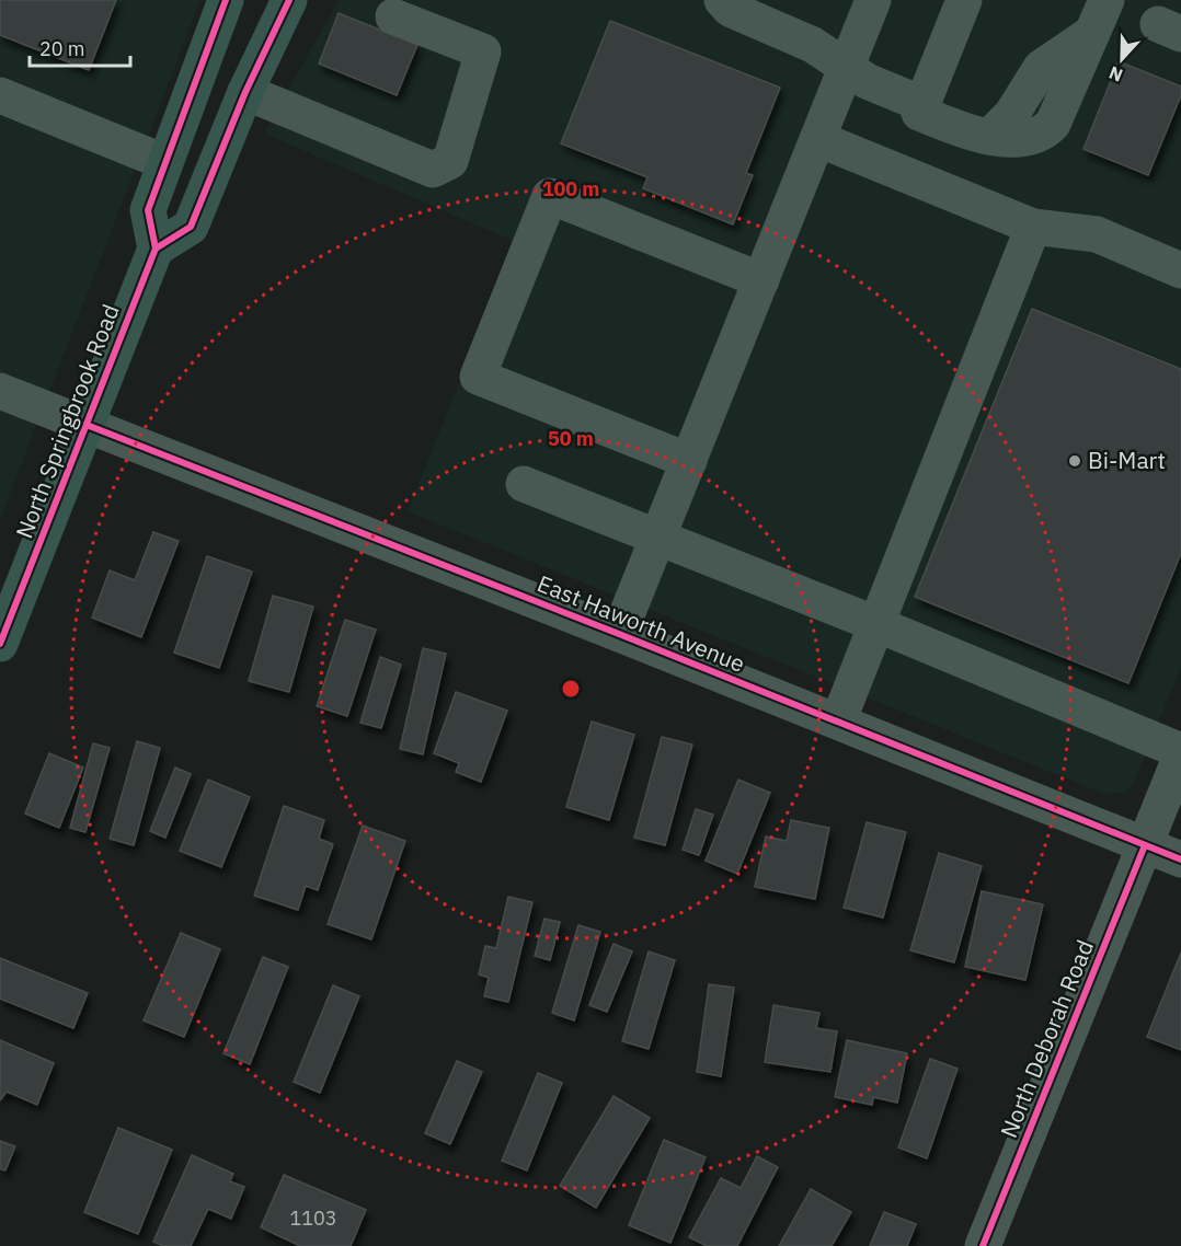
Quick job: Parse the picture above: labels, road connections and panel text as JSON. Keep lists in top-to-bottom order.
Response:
{
  "streets": {
    "main road": ["North Springbrook Road"],
    "street": ["East Haworth Avenue", "North Deborah Road"]
  },
  "crossings": [
    ["North Springbrook Road", "East Haworth Avenue"],
    ["East Haworth Avenue", "North Deborah Road"]
  ],
  "places": ["Bi-Mart"],
  "house_numbers": ["1103"],
  "scale_bar": "20 m",
  "north": "bottom",
  "rings": ["100 m", "50 m"]
}
